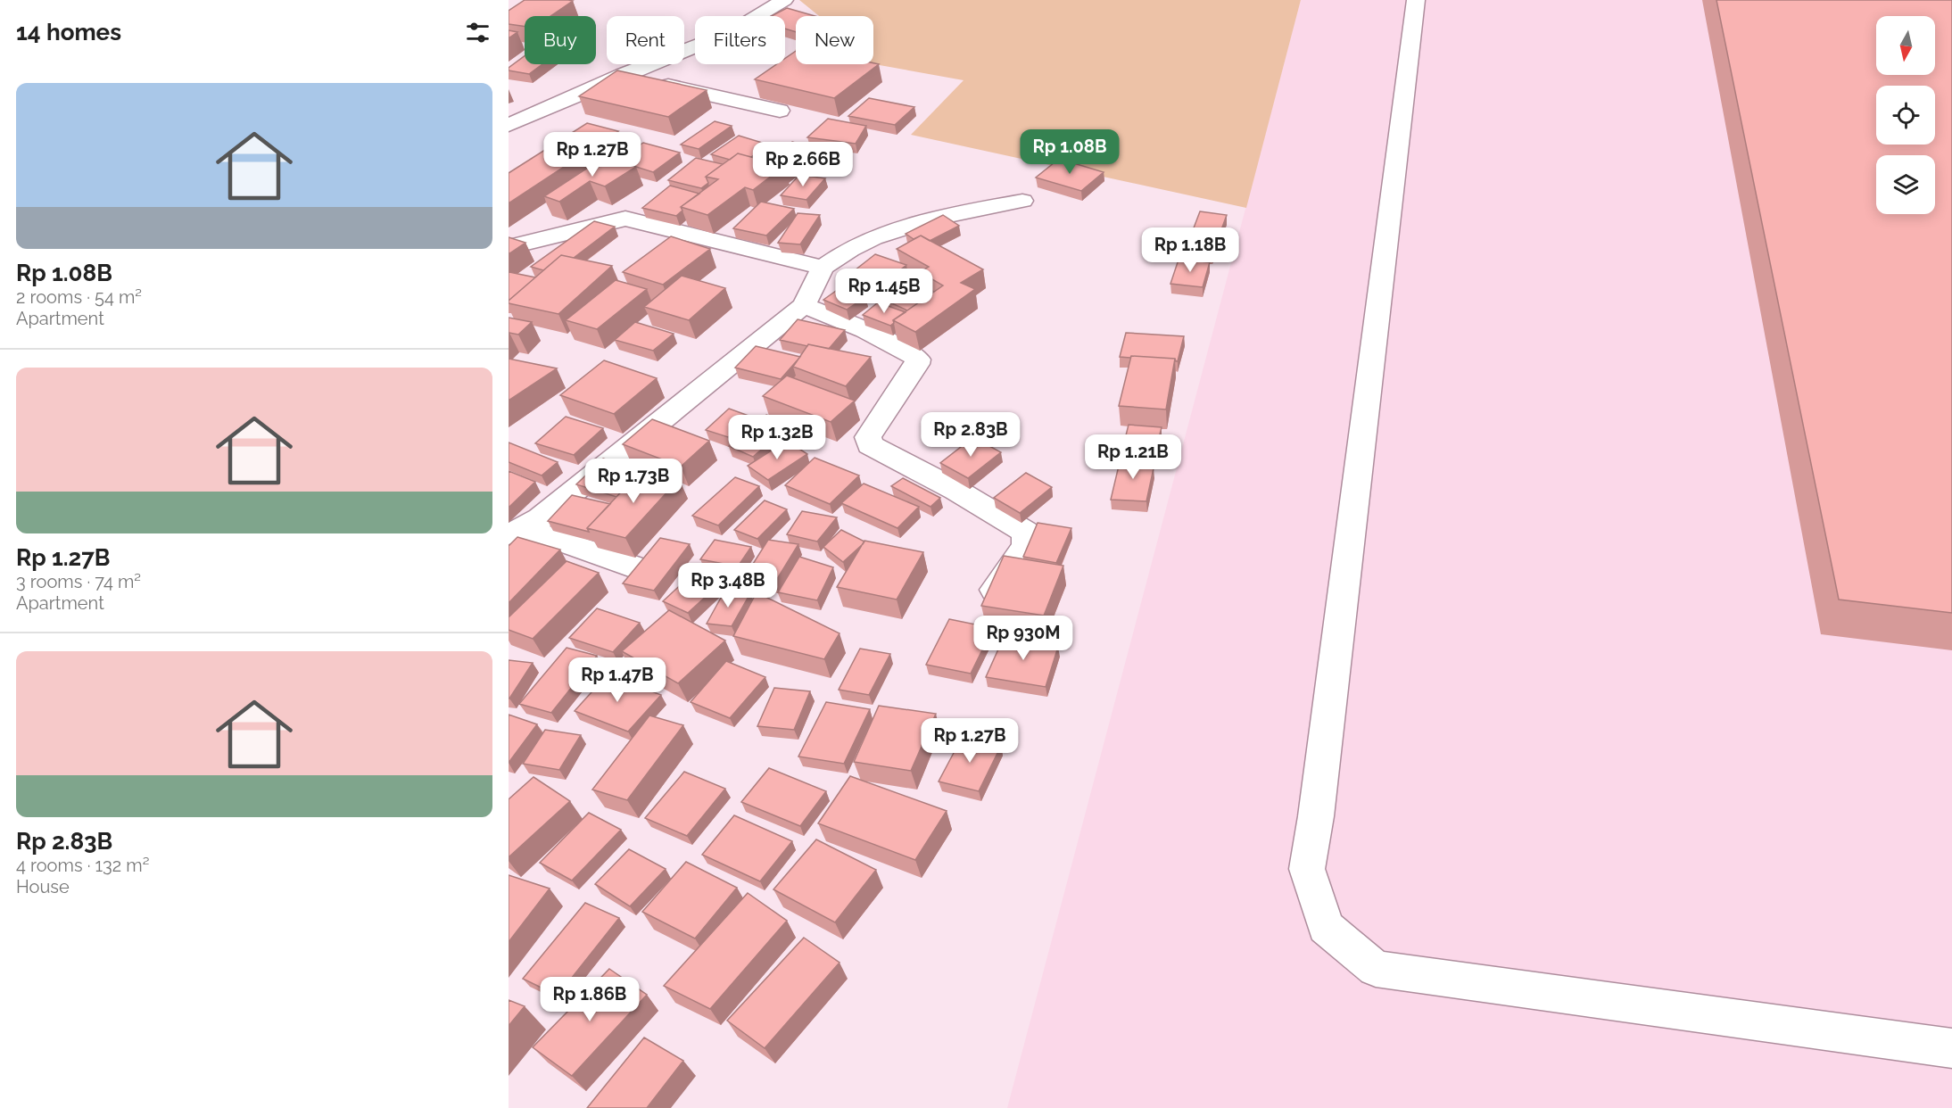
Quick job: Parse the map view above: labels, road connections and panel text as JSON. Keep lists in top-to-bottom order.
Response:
{
  "north": "bottom",
  "page": {
    "heading": "14 homes",
    "chip": [
      "Buy",
      "Rent",
      "Filters",
      "New"
    ],
    "list": [
      {
        "name": "Rp 1.08B",
        "note": "2 rooms · 54 m² · Apartment"
      },
      {
        "name": "Rp 1.27B",
        "note": "3 rooms · 74 m² · Apartment"
      },
      {
        "name": "Rp 2.83B",
        "note": "4 rooms · 132 m² · House"
      }
    ],
    "price": [
      "Rp 1.08B",
      "Rp 1.27B",
      "Rp 2.66B",
      "Rp 1.18B",
      "Rp 1.45B",
      "Rp 2.83B",
      "Rp 1.32B",
      "Rp 1.21B",
      "Rp 1.73B",
      "Rp 3.48B",
      "Rp 930M",
      "Rp 1.47B",
      "Rp 1.27B",
      "Rp 1.86B"
    ]
  }
}
